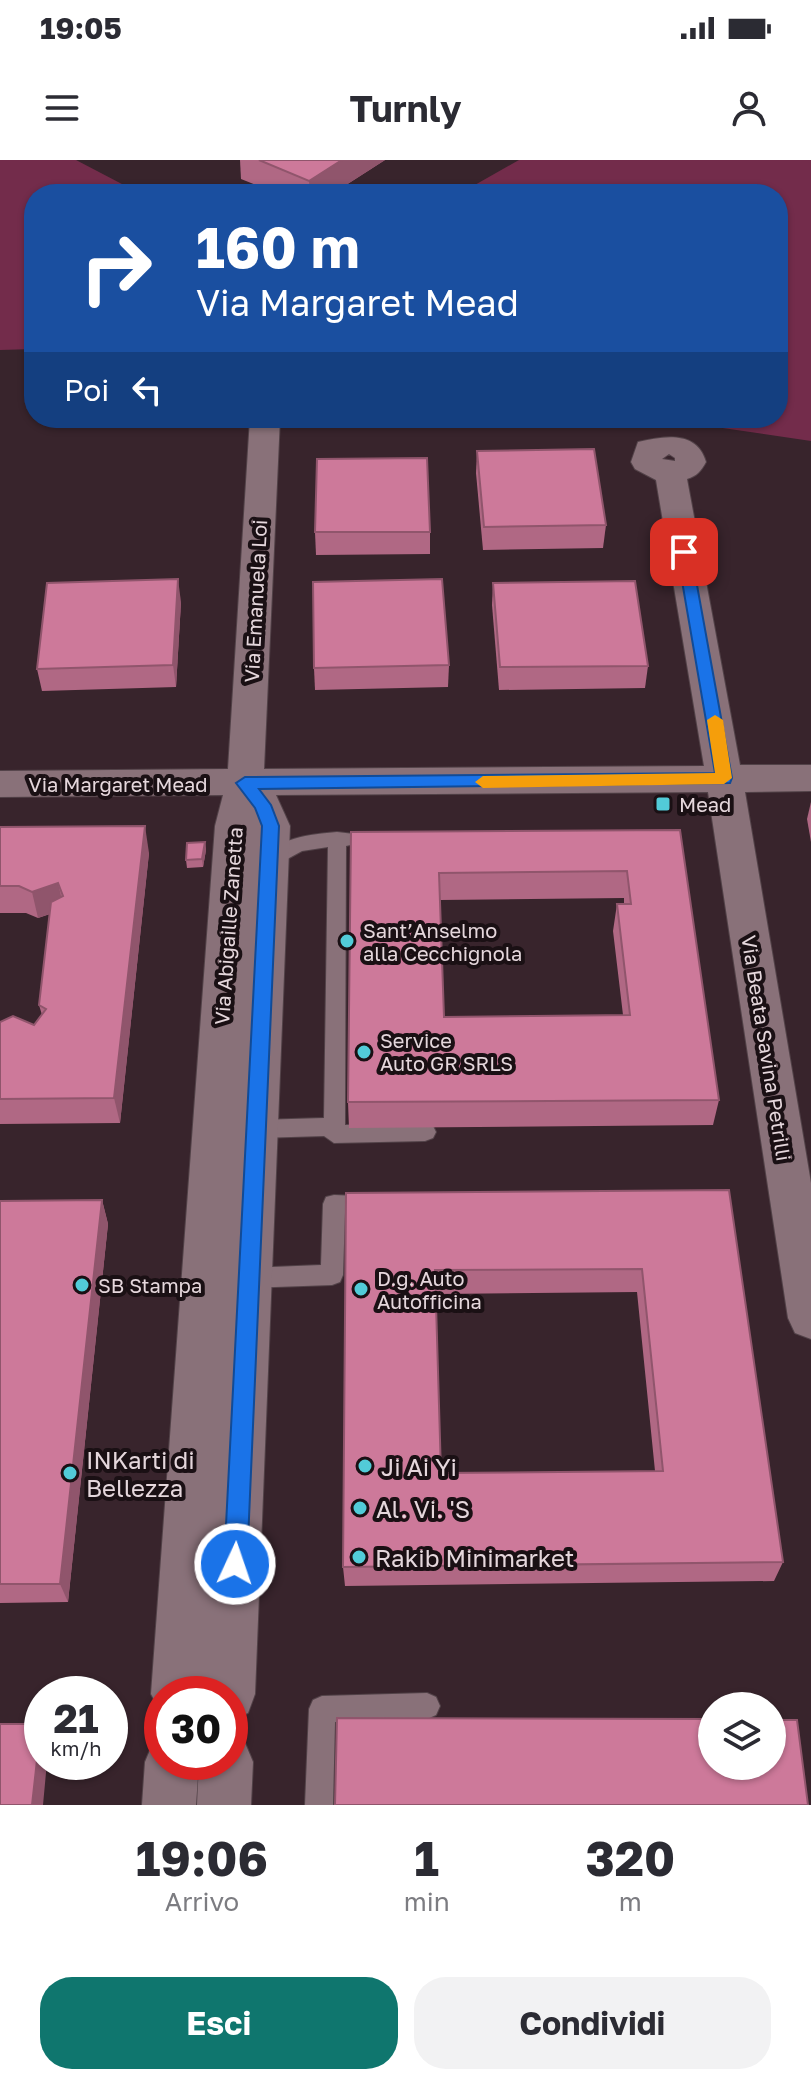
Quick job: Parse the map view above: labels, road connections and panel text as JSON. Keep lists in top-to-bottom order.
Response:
{
  "streets": {
    "street": [
      "Via Emanuela Loi",
      "Via Margaret Mead",
      "Via Abigaille Zanetta",
      "Via Beata Savina Petrilli"
    ]
  },
  "crossings": [
    ["Via Emanuela Loi", "Via Margaret Mead"],
    ["Via Emanuela Loi", "Via Abigaille Zanetta"],
    ["Via Margaret Mead", "Via Abigaille Zanetta"],
    ["Via Margaret Mead", "Via Beata Savina Petrilli"]
  ],
  "places": {
    "transit": ["Mead"],
    "other": [
      "Sant’Anselmo alla Cecchignola",
      "Service Auto GR SRLS",
      "SB Stampa",
      "D.g. Auto Autofficina",
      "Ji Ai Yi",
      "INKarti di Bellezza",
      "Al. Vi. 'S",
      "Rakib Minimarket"
    ]
  },
  "page": {
    "status": "19:05",
    "header": "Turnly",
    "turn": ["160 m", "Via Margaret Mead"],
    "then": "Poi",
    "speed": "21 km/h",
    "limit": "30",
    "eta": [
      "19:06",
      "Arrivo",
      "1",
      "min",
      "320",
      "m"
    ],
    "buttons": ["Esci", "Condividi"]
  }
}
